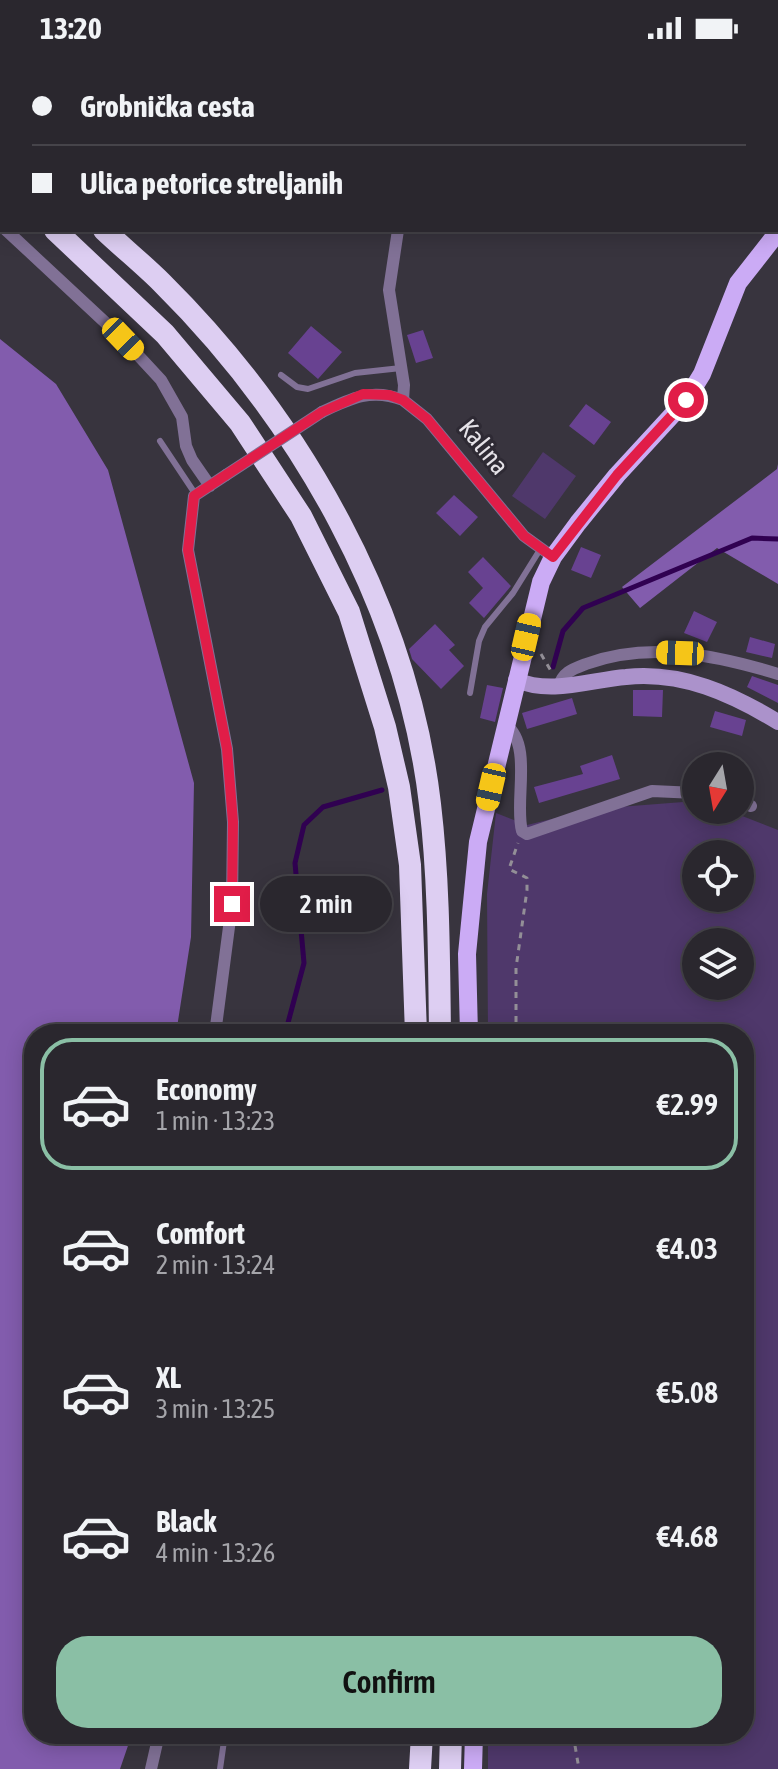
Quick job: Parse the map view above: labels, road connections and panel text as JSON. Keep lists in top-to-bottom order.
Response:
{
  "streets": {
    "street": ["Kalina"]
  },
  "north": "bottom",
  "page": {
    "status": "13:20",
    "banner": ["Grobnička cesta", "Ulica petorice streljanih"],
    "bubble": "2 min",
    "list": [
      {
        "name": "Economy",
        "note": "1 min · 13:23",
        "value": "€2.99"
      },
      {
        "name": "Comfort",
        "note": "2 min · 13:24",
        "value": "€4.03"
      },
      {
        "name": "XL",
        "note": "3 min · 13:25",
        "value": "€5.08"
      },
      {
        "name": "Black",
        "note": "4 min · 13:26",
        "value": "€4.68"
      }
    ],
    "buttons": "Confirm"
  }
}
